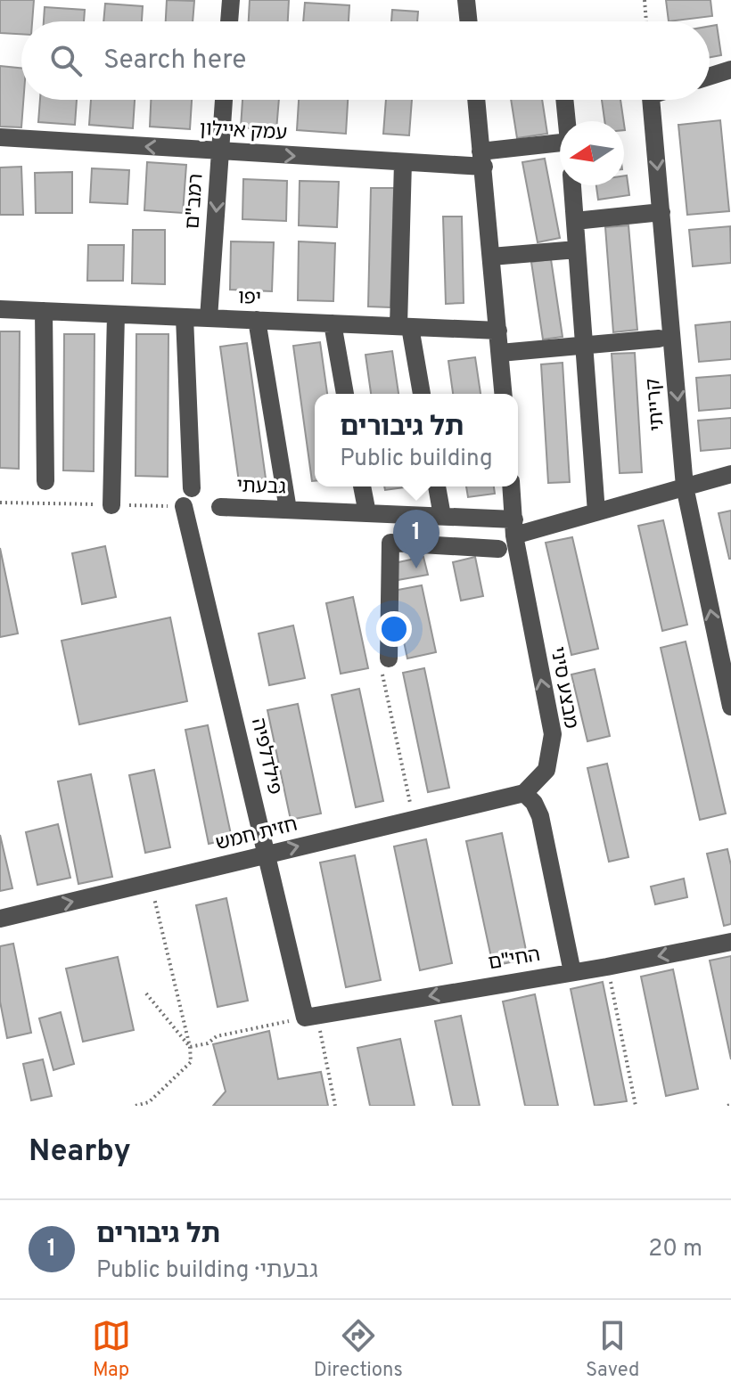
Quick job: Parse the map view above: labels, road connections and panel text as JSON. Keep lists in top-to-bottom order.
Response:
{
  "streets": {
    "street": [
      "עמק איילון",
      "רמב\"ם",
      "יפו",
      "קרייתי",
      "גבעתי",
      "מבצע סיני",
      "פילדלפיה",
      "חזית חמש",
      "החי\"ם"
    ]
  },
  "crossings": [
    ["עמק איילון", "רמב\"ם"],
    ["רמב\"ם", "יפו"],
    ["קרייתי", "גבעתי"],
    ["גבעתי", "מבצע סיני"],
    ["מבצע סיני", "חזית חמש"],
    ["פילדלפיה", "חזית חמש"],
    ["פילדלפיה", "החי\"ם"]
  ],
  "one_way": [
    "רמב\"ם",
    "מבצע סיני",
    "חזית חמש",
    "החי\"ם"
  ],
  "north": "left",
  "page": {
    "search": "Search here",
    "popup": ["תל גיבורים", "Public building"],
    "pins": "1",
    "heading": "Nearby",
    "list": [
      {
        "mark": "1",
        "name": "תל גיבורים",
        "note": "Public building · גבעתי",
        "value": "20 m"
      }
    ],
    "nav": ["Map", "Directions", "Saved"]
  }
}
